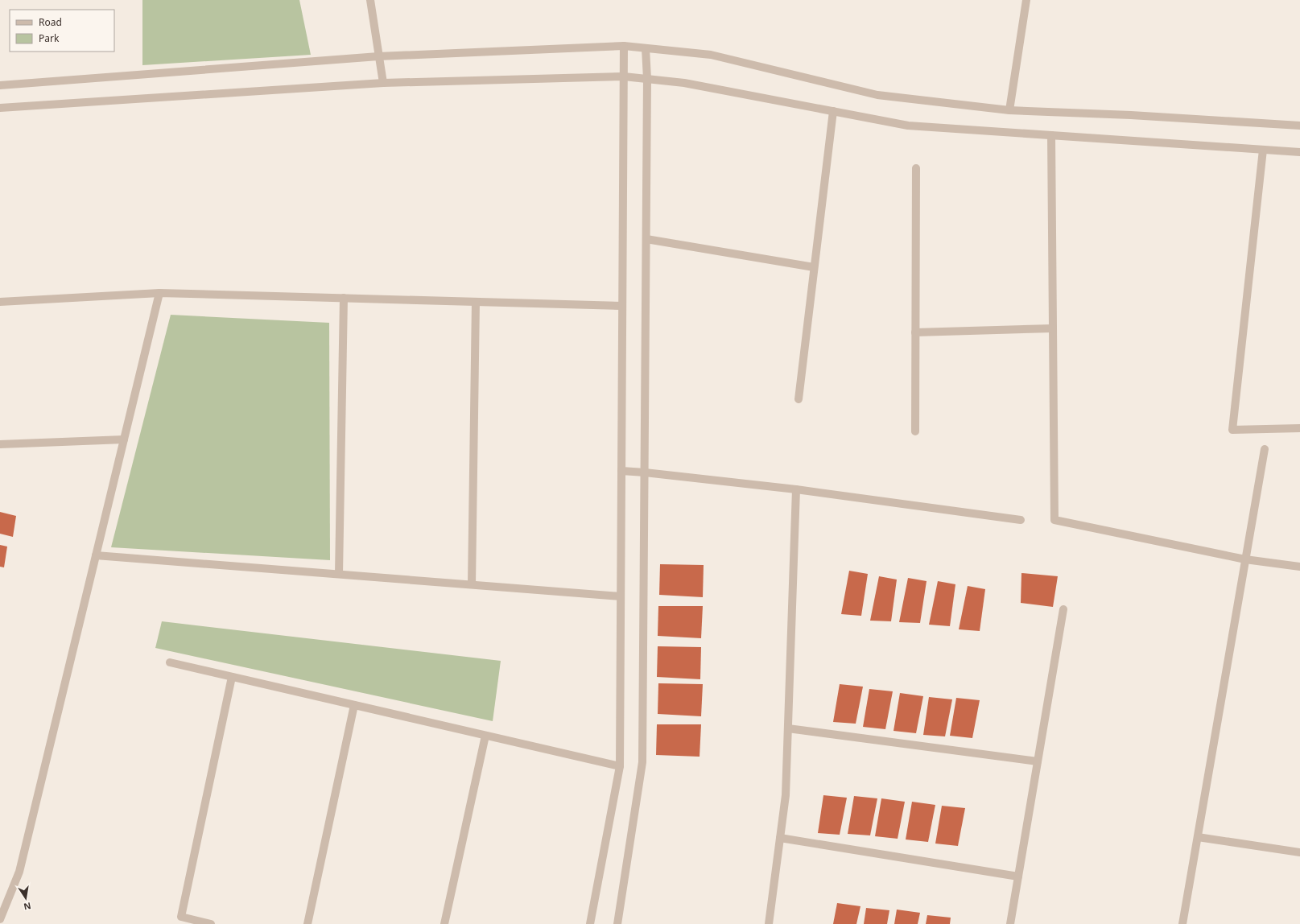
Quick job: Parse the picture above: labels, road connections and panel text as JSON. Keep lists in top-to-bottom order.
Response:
{
  "legend": ["Road", "Park"],
  "north": "bottom"
}
